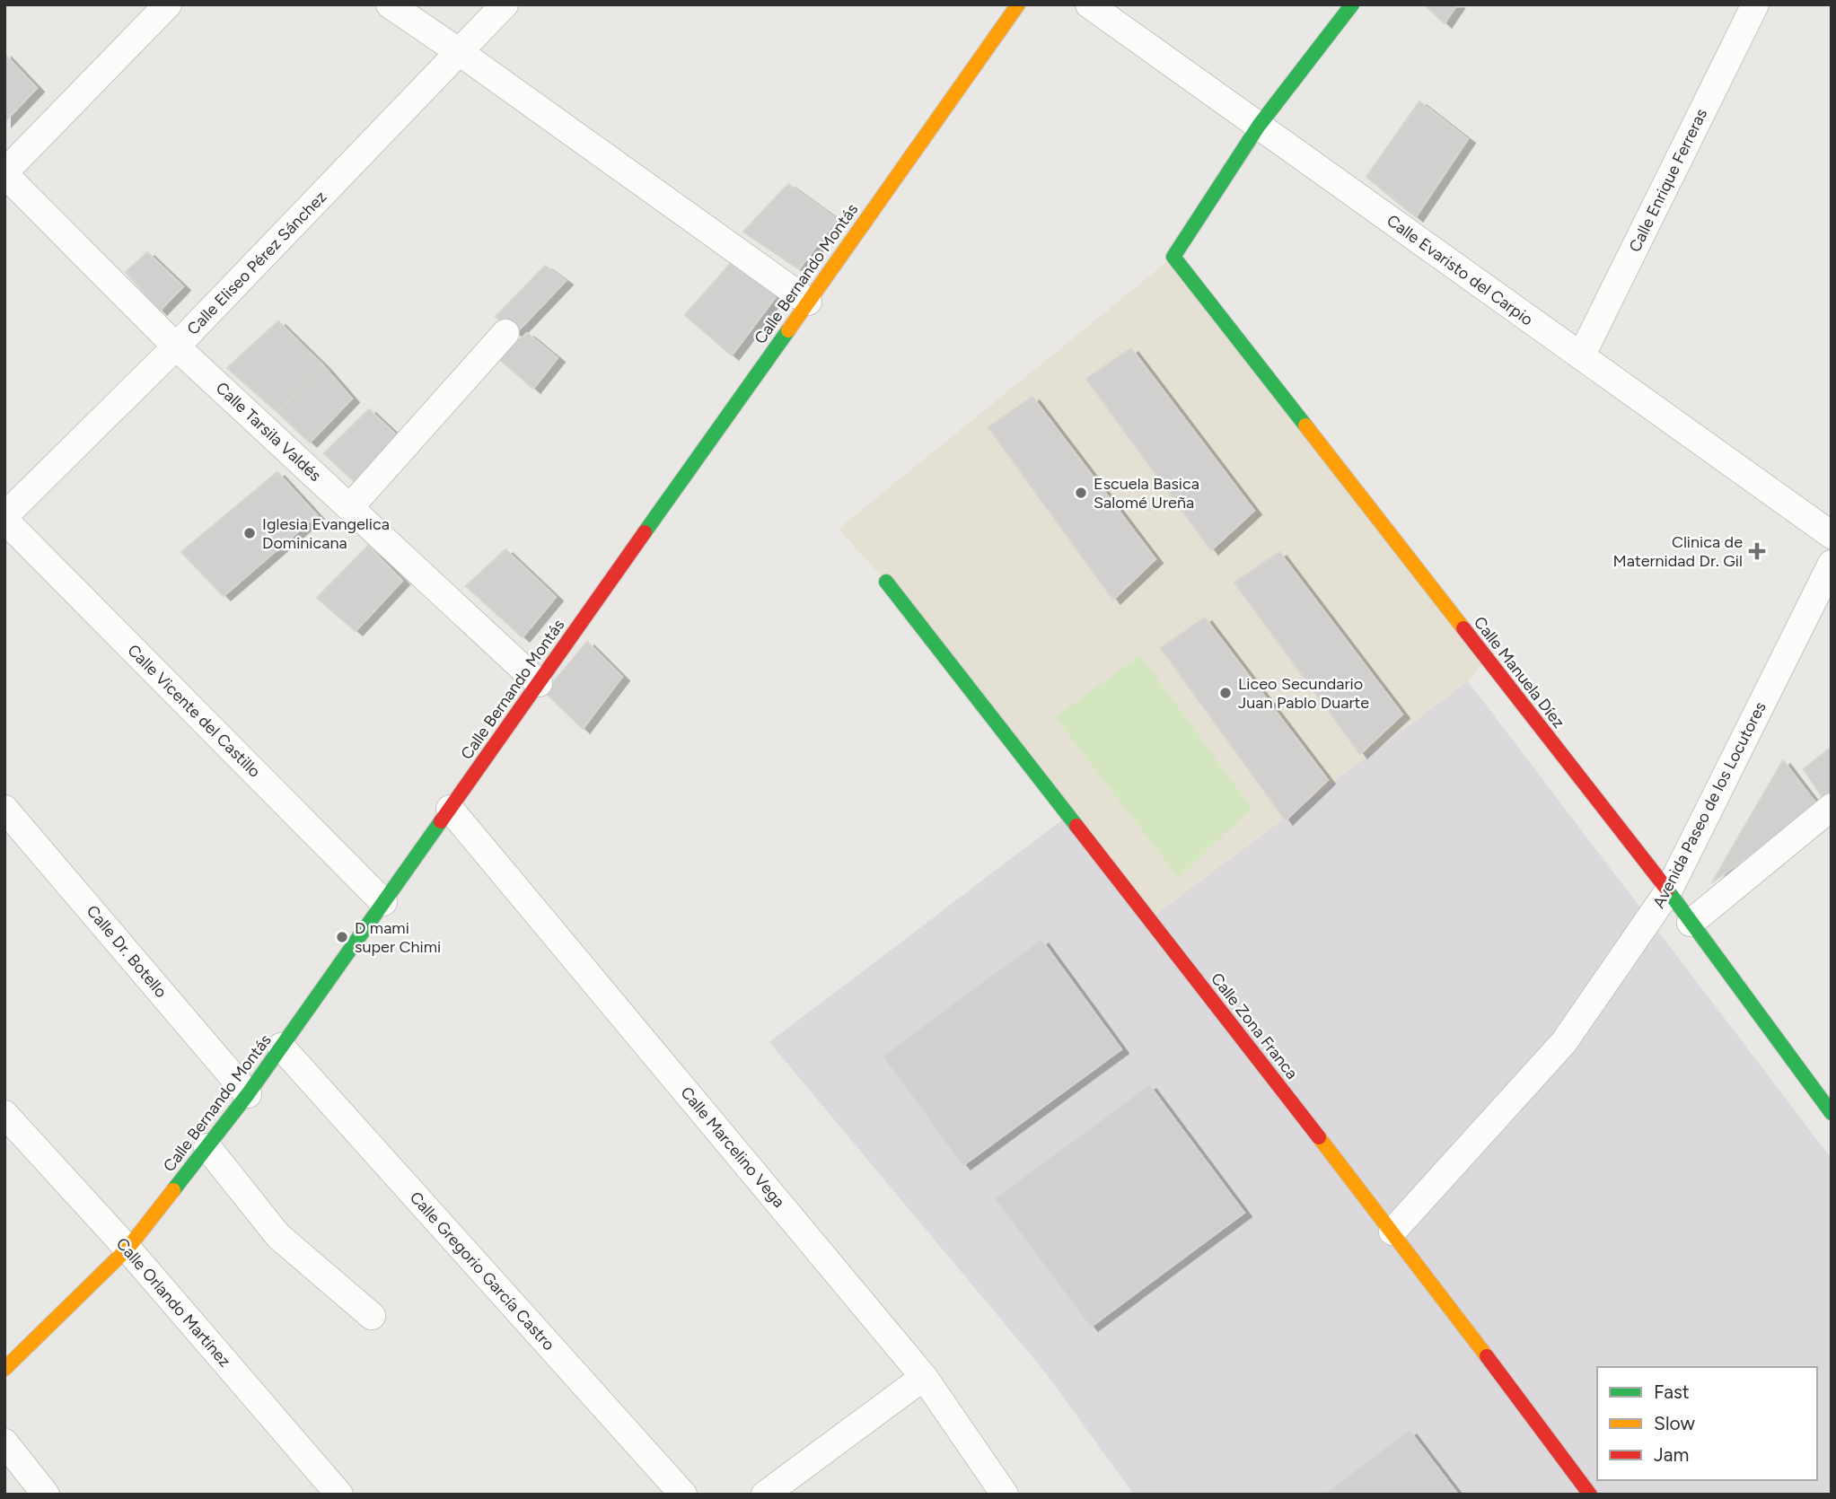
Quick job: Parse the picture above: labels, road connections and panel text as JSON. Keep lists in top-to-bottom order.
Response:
{
  "streets": {
    "street": [
      "Calle Enrique Ferreras",
      "Calle Eliseo Pérez Sánchez",
      "Calle Evaristo del Carpio",
      "Calle Bernando Montás",
      "Calle Tarsila Valdés",
      "Calle Manuela Díez",
      "Calle Vicente del Castillo",
      "Avenida Paseo de los Locutores",
      "Calle Dr. Botello",
      "Calle Zona Franca",
      "Calle Marcelino Vega",
      "Calle Gregorio García Castro",
      "Calle Orlando Martínez"
    ]
  },
  "crossings": [
    ["Calle Enrique Ferreras", "Calle Evaristo del Carpio"],
    ["Calle Eliseo Pérez Sánchez", "Calle Tarsila Valdés"],
    ["Calle Eliseo Pérez Sánchez", "Calle Vicente del Castillo"],
    ["Calle Evaristo del Carpio", "Calle Manuela Díez"],
    ["Calle Bernando Montás", "Calle Tarsila Valdés"],
    ["Calle Bernando Montás", "Calle Vicente del Castillo"],
    ["Calle Bernando Montás", "Calle Dr. Botello"],
    ["Calle Bernando Montás", "Calle Marcelino Vega"],
    ["Calle Bernando Montás", "Calle Gregorio García Castro"],
    ["Calle Bernando Montás", "Calle Orlando Martínez"],
    ["Calle Manuela Díez", "Avenida Paseo de los Locutores"],
    ["Avenida Paseo de los Locutores", "Calle Zona Franca"]
  ],
  "places": {
    "other": [
      "Escuela Basica Salomé Ureña",
      "Iglesia Evangelica Dominicana",
      "Liceo Secundario Juan Pablo Duarte",
      "D mami super Chimi"
    ],
    "health": ["Clinica de Maternidad Dr. Gil"]
  },
  "legend": ["Fast", "Slow", "Jam"]
}
